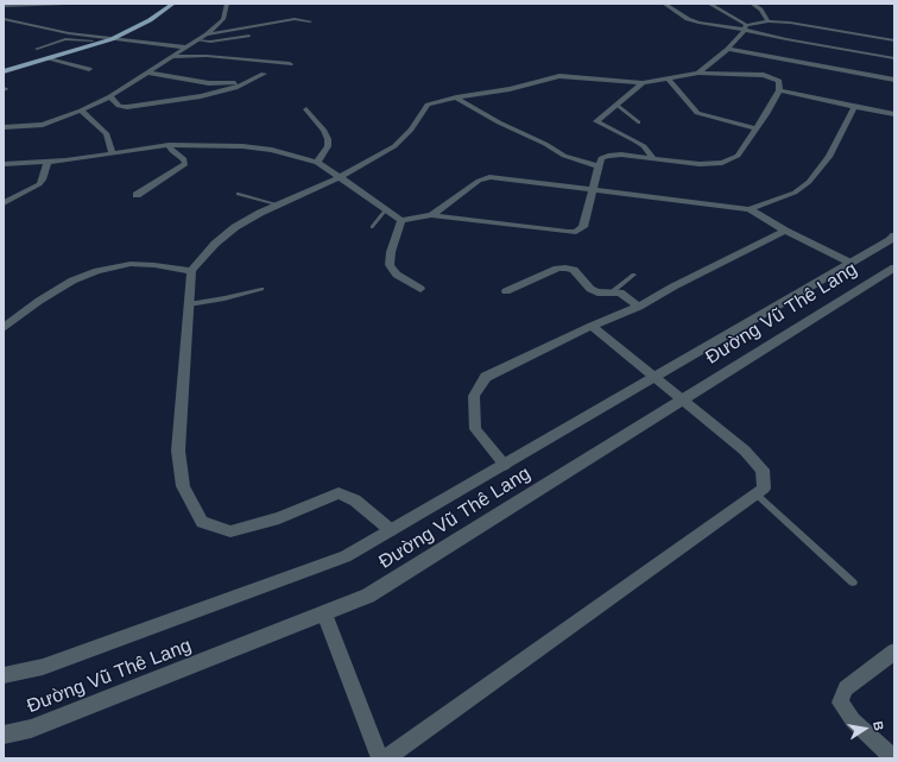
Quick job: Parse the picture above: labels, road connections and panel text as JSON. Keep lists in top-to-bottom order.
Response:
{
  "streets": {
    "street": ["Đường Vũ Thê Lang"]
  },
  "north": "right"
}
